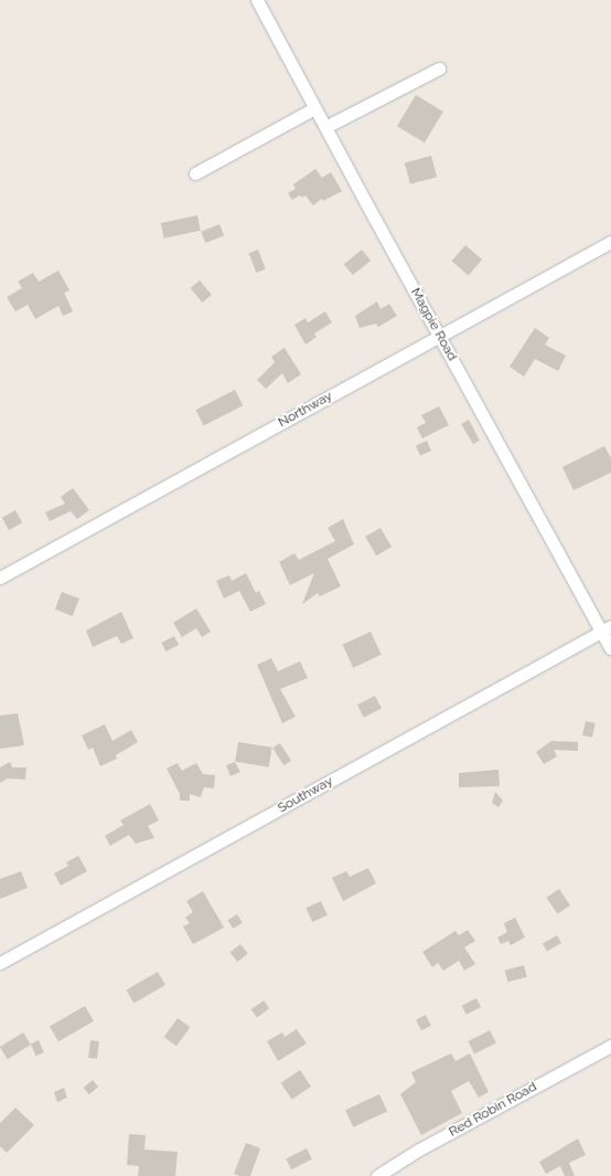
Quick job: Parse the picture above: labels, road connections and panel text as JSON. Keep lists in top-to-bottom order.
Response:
{
  "streets": {
    "street": [
      "Magpie Road",
      "Northway",
      "Southway",
      "Red Robin Road"
    ]
  },
  "crossings": [
    ["Magpie Road", "Northway"],
    ["Magpie Road", "Southway"]
  ]
}
